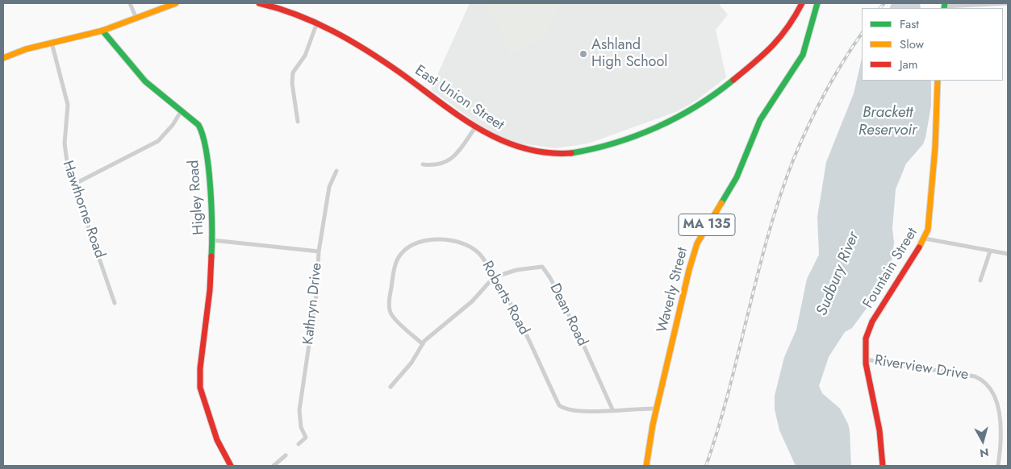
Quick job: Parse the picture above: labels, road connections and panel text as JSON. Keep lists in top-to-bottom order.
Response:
{
  "streets": {
    "street": [
      "East Union Street",
      "Higley Road",
      "Hawthorne Road",
      "MA 135",
      "Fountain Street",
      "Waverly Street",
      "Roberts Road",
      "Kathryn Drive",
      "Dean Road",
      "Riverview Drive"
    ]
  },
  "crossings": [
    ["Fountain Street", "Riverview Drive"],
    ["Waverly Street", "Roberts Road"],
    ["Roberts Road", "Dean Road"]
  ],
  "water": ["Brackett Reservoir", "Sudbury River"],
  "places": ["Ashland High School"],
  "legend": ["Fast", "Slow", "Jam"],
  "north": "bottom"
}
